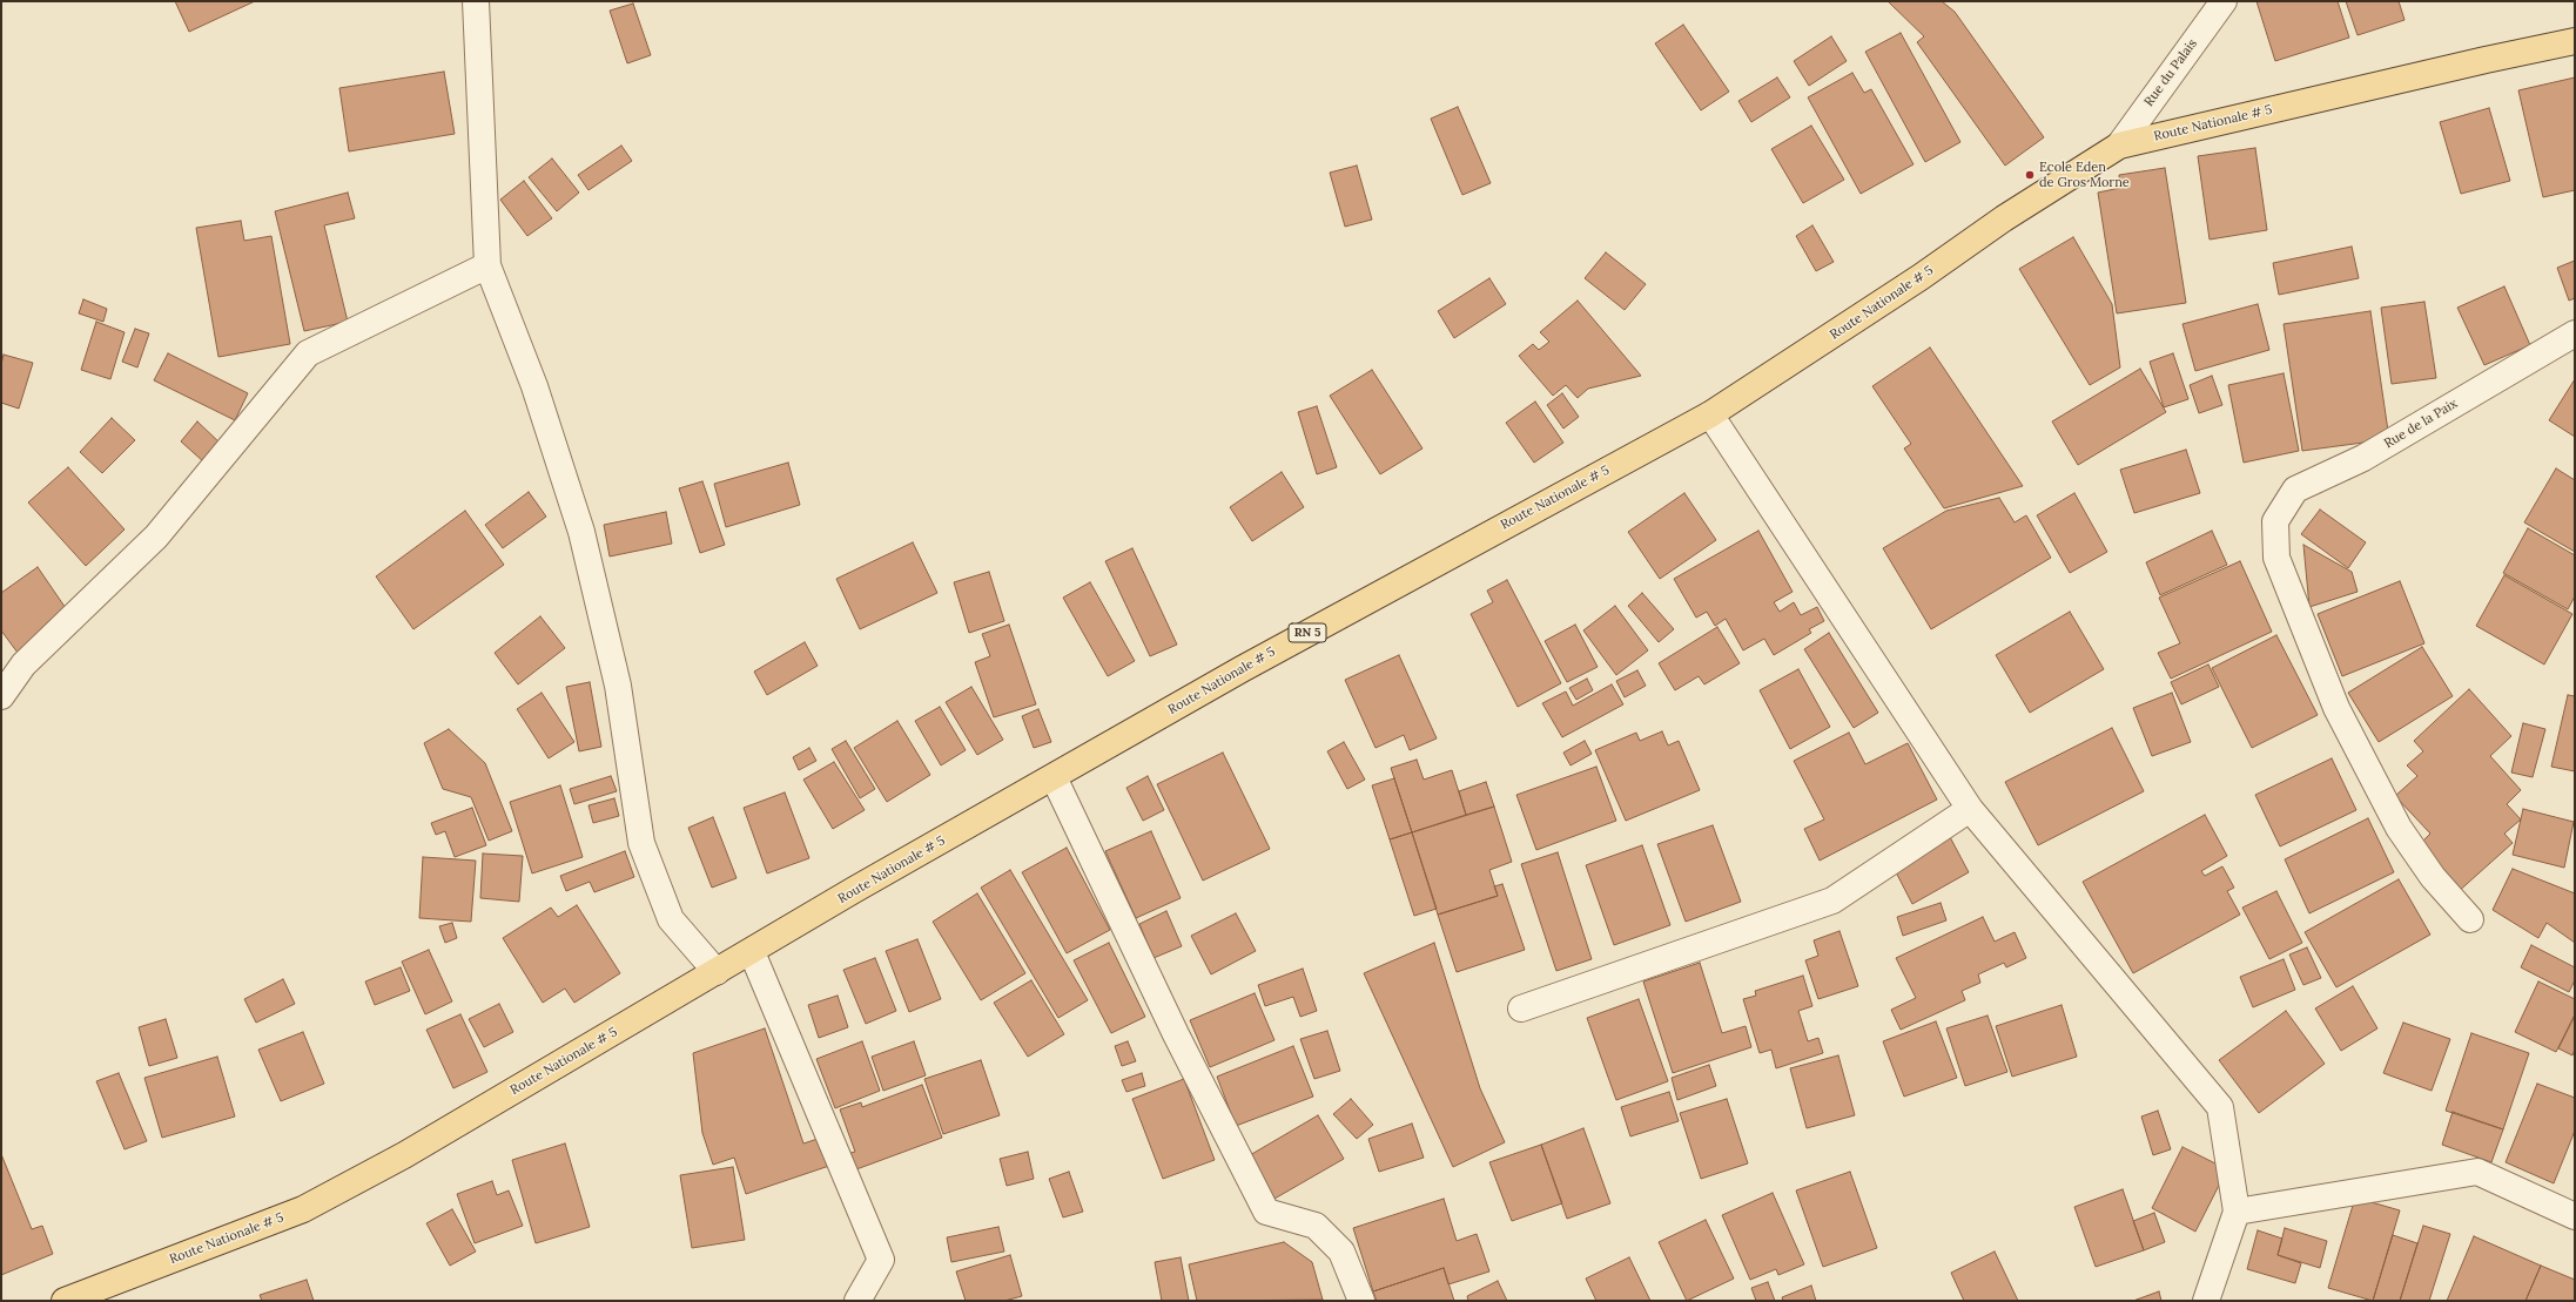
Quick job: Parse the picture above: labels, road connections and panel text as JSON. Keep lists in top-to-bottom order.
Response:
{
  "streets": {
    "main road": ["Route Nationale # 5", "RN 5"],
    "street": ["Rue du Palais", "Rue de la Paix"]
  },
  "crossings": [
    ["Rue du Palais", "Route Nationale # 5"]
  ],
  "places": ["Ecole Eden de Gros Morne"]
}
